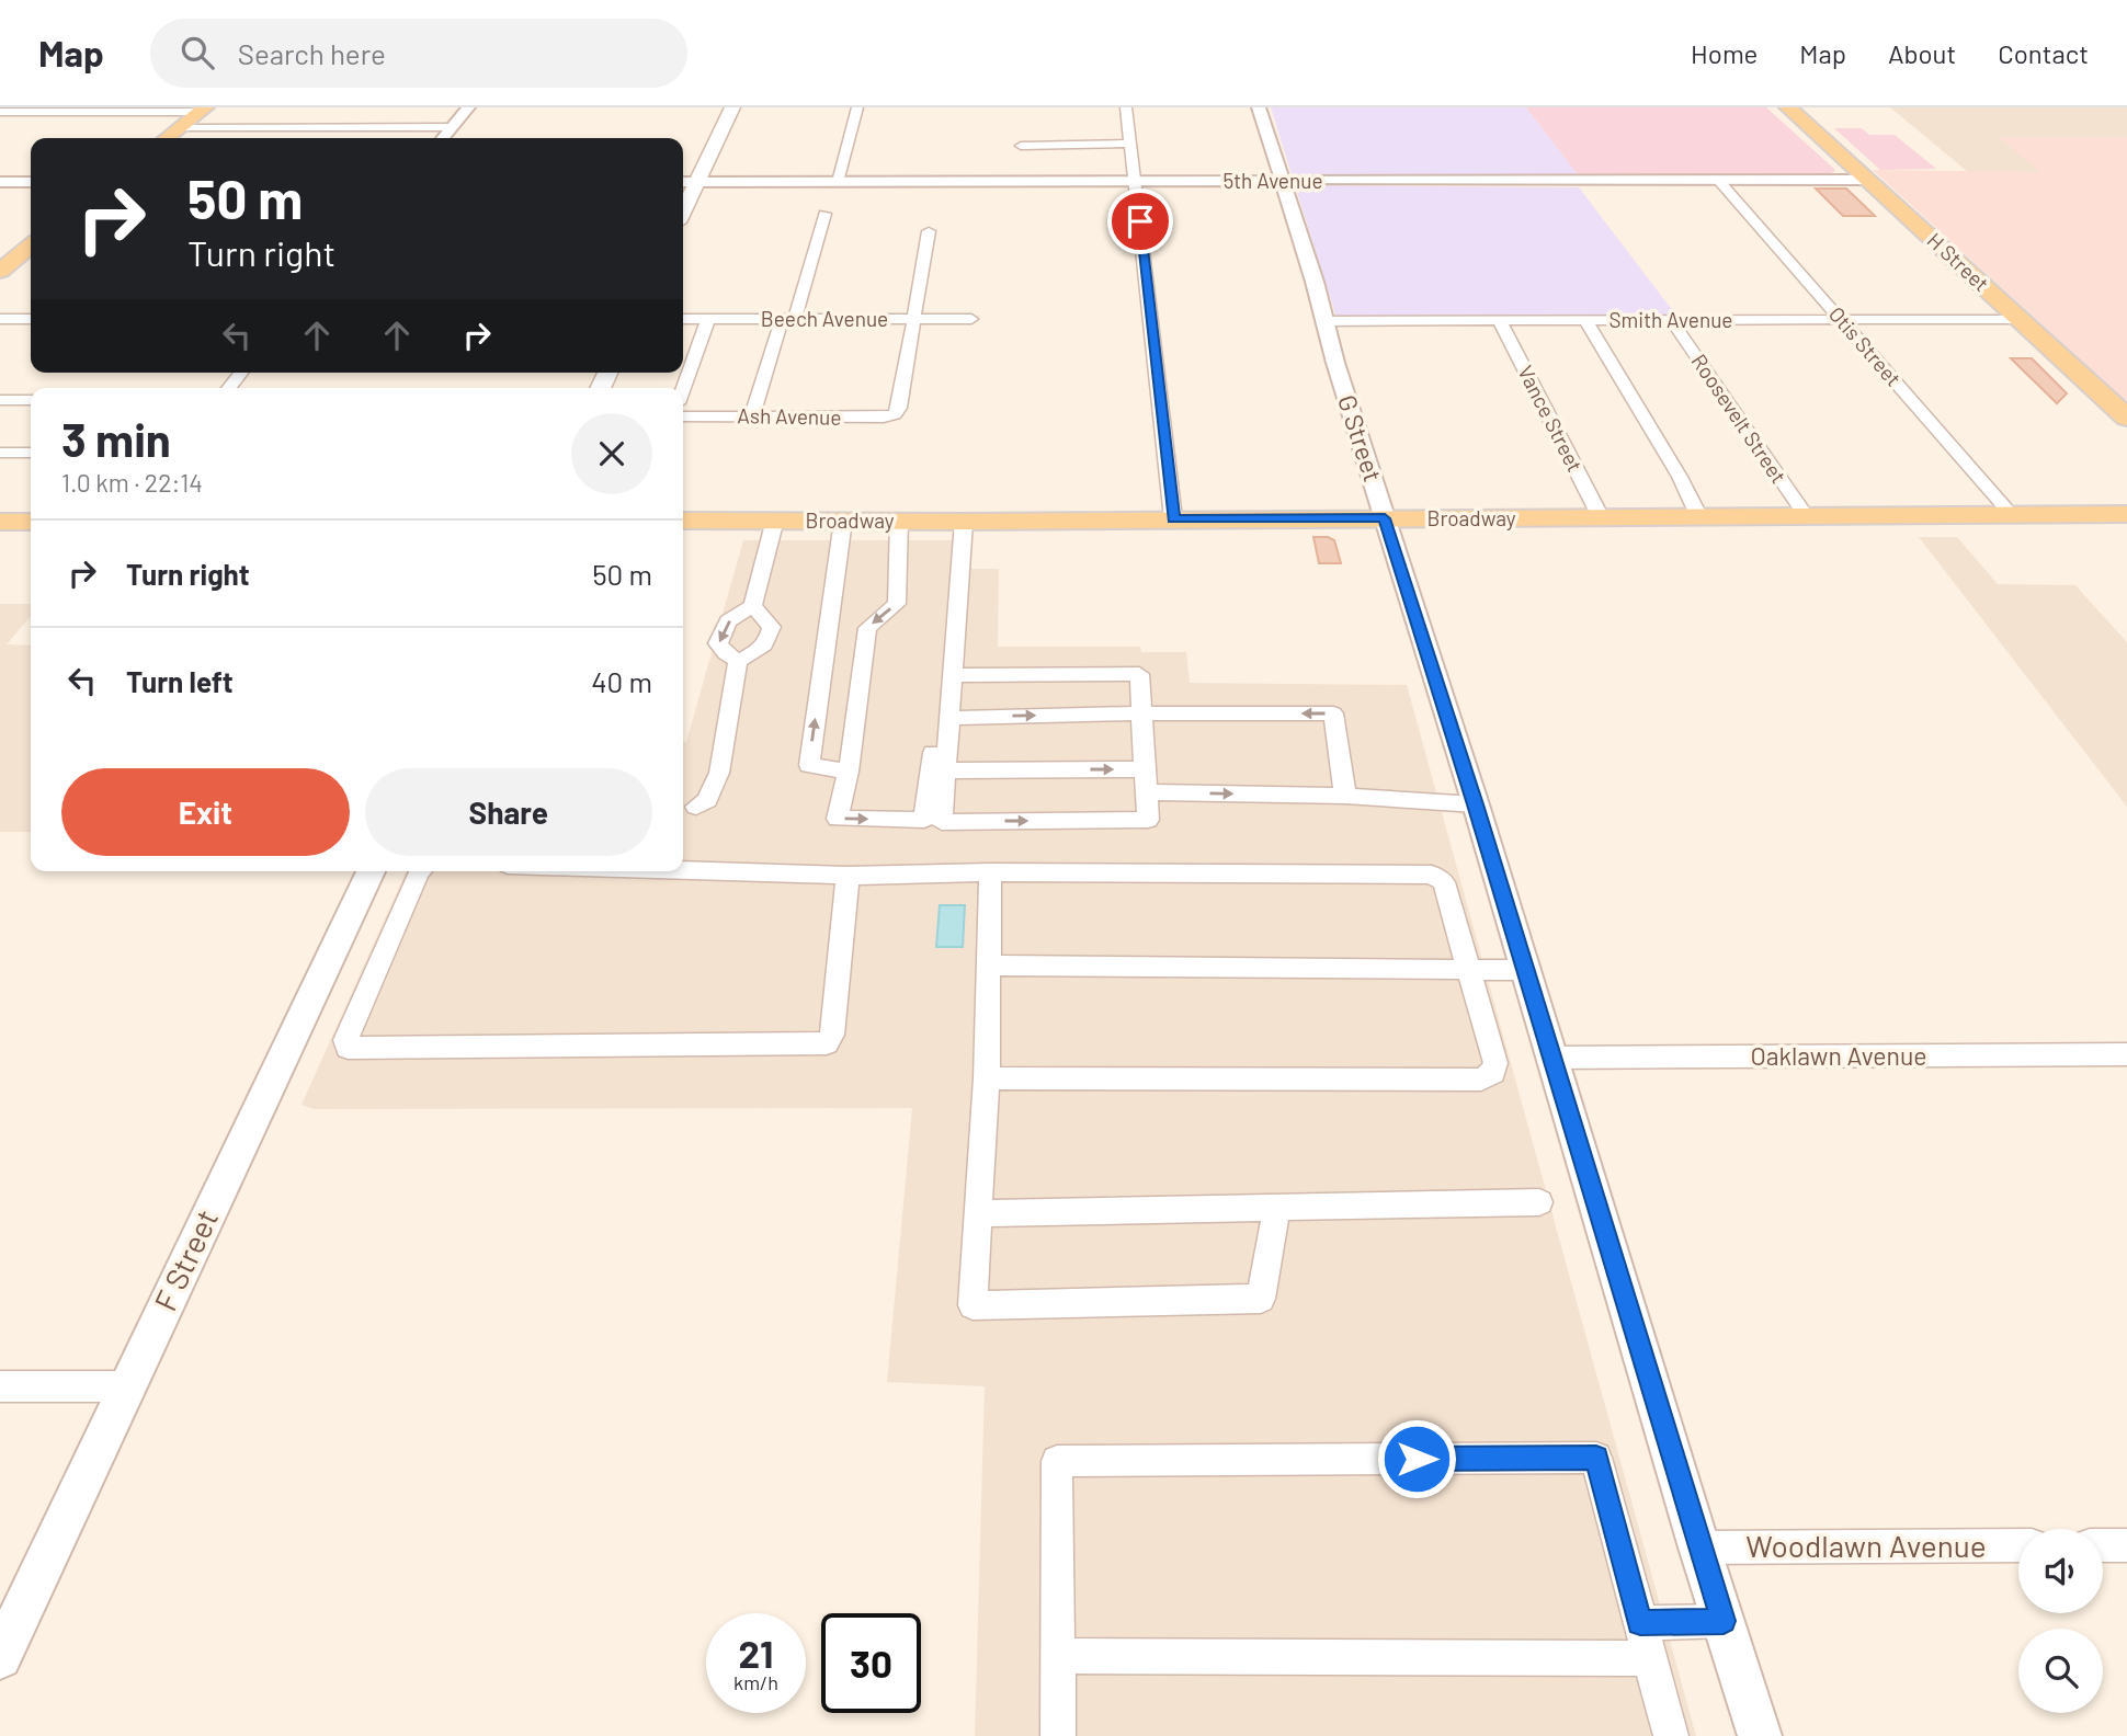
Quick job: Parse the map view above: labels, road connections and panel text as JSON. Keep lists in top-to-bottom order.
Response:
{
  "streets": {
    "main road": ["H Street", "Broadway"],
    "street": [
      "5th Avenue",
      "Beech Avenue",
      "Smith Avenue",
      "Otis Street",
      "Ash Avenue",
      "Vance Street",
      "Roosevelt Street",
      "G Street",
      "Oaklawn Avenue",
      "F Street",
      "Woodlawn Avenue"
    ]
  },
  "crossings": [
    ["5th Avenue", "H Street"],
    ["5th Avenue", "Otis Street"],
    ["5th Avenue", "G Street"],
    ["H Street", "Smith Avenue"],
    ["Beech Avenue", "Ash Avenue"],
    ["Smith Avenue", "Otis Street"],
    ["Smith Avenue", "Vance Street"],
    ["Smith Avenue", "Roosevelt Street"],
    ["Smith Avenue", "G Street"],
    ["Otis Street", "Broadway"],
    ["Vance Street", "Broadway"],
    ["Roosevelt Street", "Broadway"],
    ["G Street", "Broadway"],
    ["G Street", "Oaklawn Avenue"],
    ["G Street", "Woodlawn Avenue"]
  ],
  "page": {
    "header": "Map",
    "search": "Search here",
    "nav": [
      "Home",
      "Map",
      "About",
      "Contact"
    ],
    "turn": ["50 m", "Turn right"],
    "heading": ["3 min", "1.0 km · 22:14"],
    "list": [
      {
        "name": "Turn right",
        "value": "50 m"
      },
      {
        "name": "Turn left",
        "value": "40 m"
      }
    ],
    "buttons": ["Exit", "Share"],
    "speed": "21 km/h",
    "limit": "30"
  }
}
